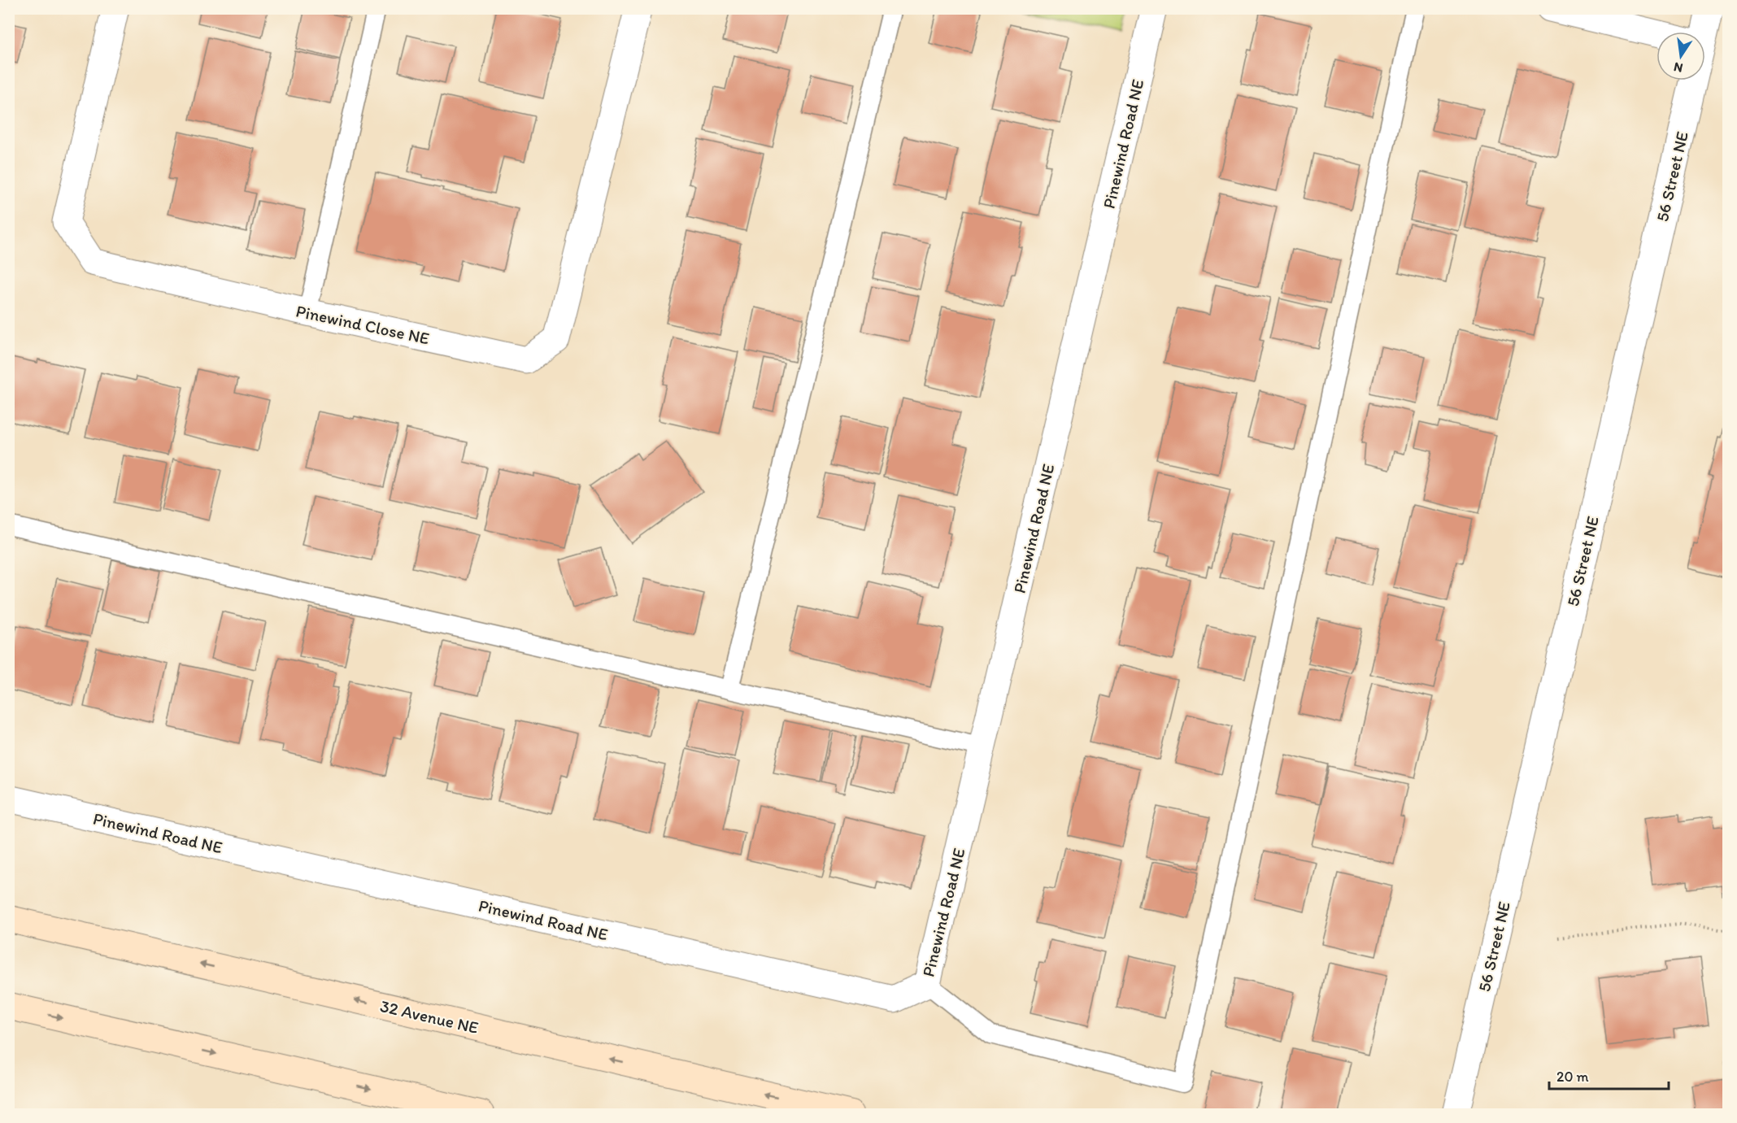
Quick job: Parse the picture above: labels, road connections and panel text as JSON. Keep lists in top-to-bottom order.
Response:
{
  "streets": {
    "main road": ["32 Avenue NE"],
    "street": ["Pinewind Road NE", "56 Street NE", "Pinewind Close NE"]
  },
  "scale_bar": "20 m",
  "north": "bottom"
}
